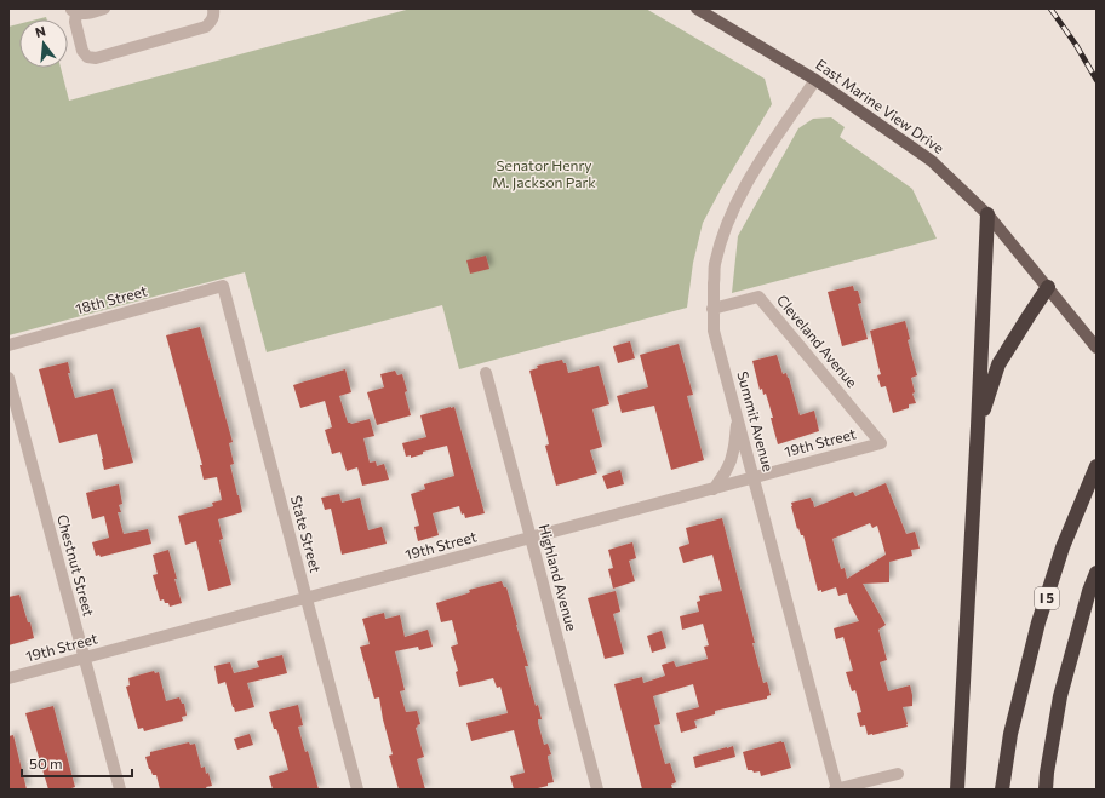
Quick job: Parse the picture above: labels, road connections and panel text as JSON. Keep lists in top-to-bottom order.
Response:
{
  "streets": {
    "highway": ["I 5"],
    "main road": ["East Marine View Drive"],
    "street": [
      "18th Street",
      "Cleveland Avenue",
      "Summit Avenue",
      "19th Street",
      "State Street",
      "Chestnut Street",
      "Highland Avenue"
    ]
  },
  "crossings": [
    ["East Marine View Drive", "Summit Avenue"],
    ["18th Street", "State Street"],
    ["Cleveland Avenue", "Summit Avenue"],
    ["Cleveland Avenue", "19th Street"],
    ["Summit Avenue", "19th Street"],
    ["19th Street", "State Street"],
    ["19th Street", "Chestnut Street"],
    ["19th Street", "Highland Avenue"]
  ],
  "parks": ["Senator Henry M. Jackson Park"],
  "scale_bar": "50 m",
  "north": "top"
}
